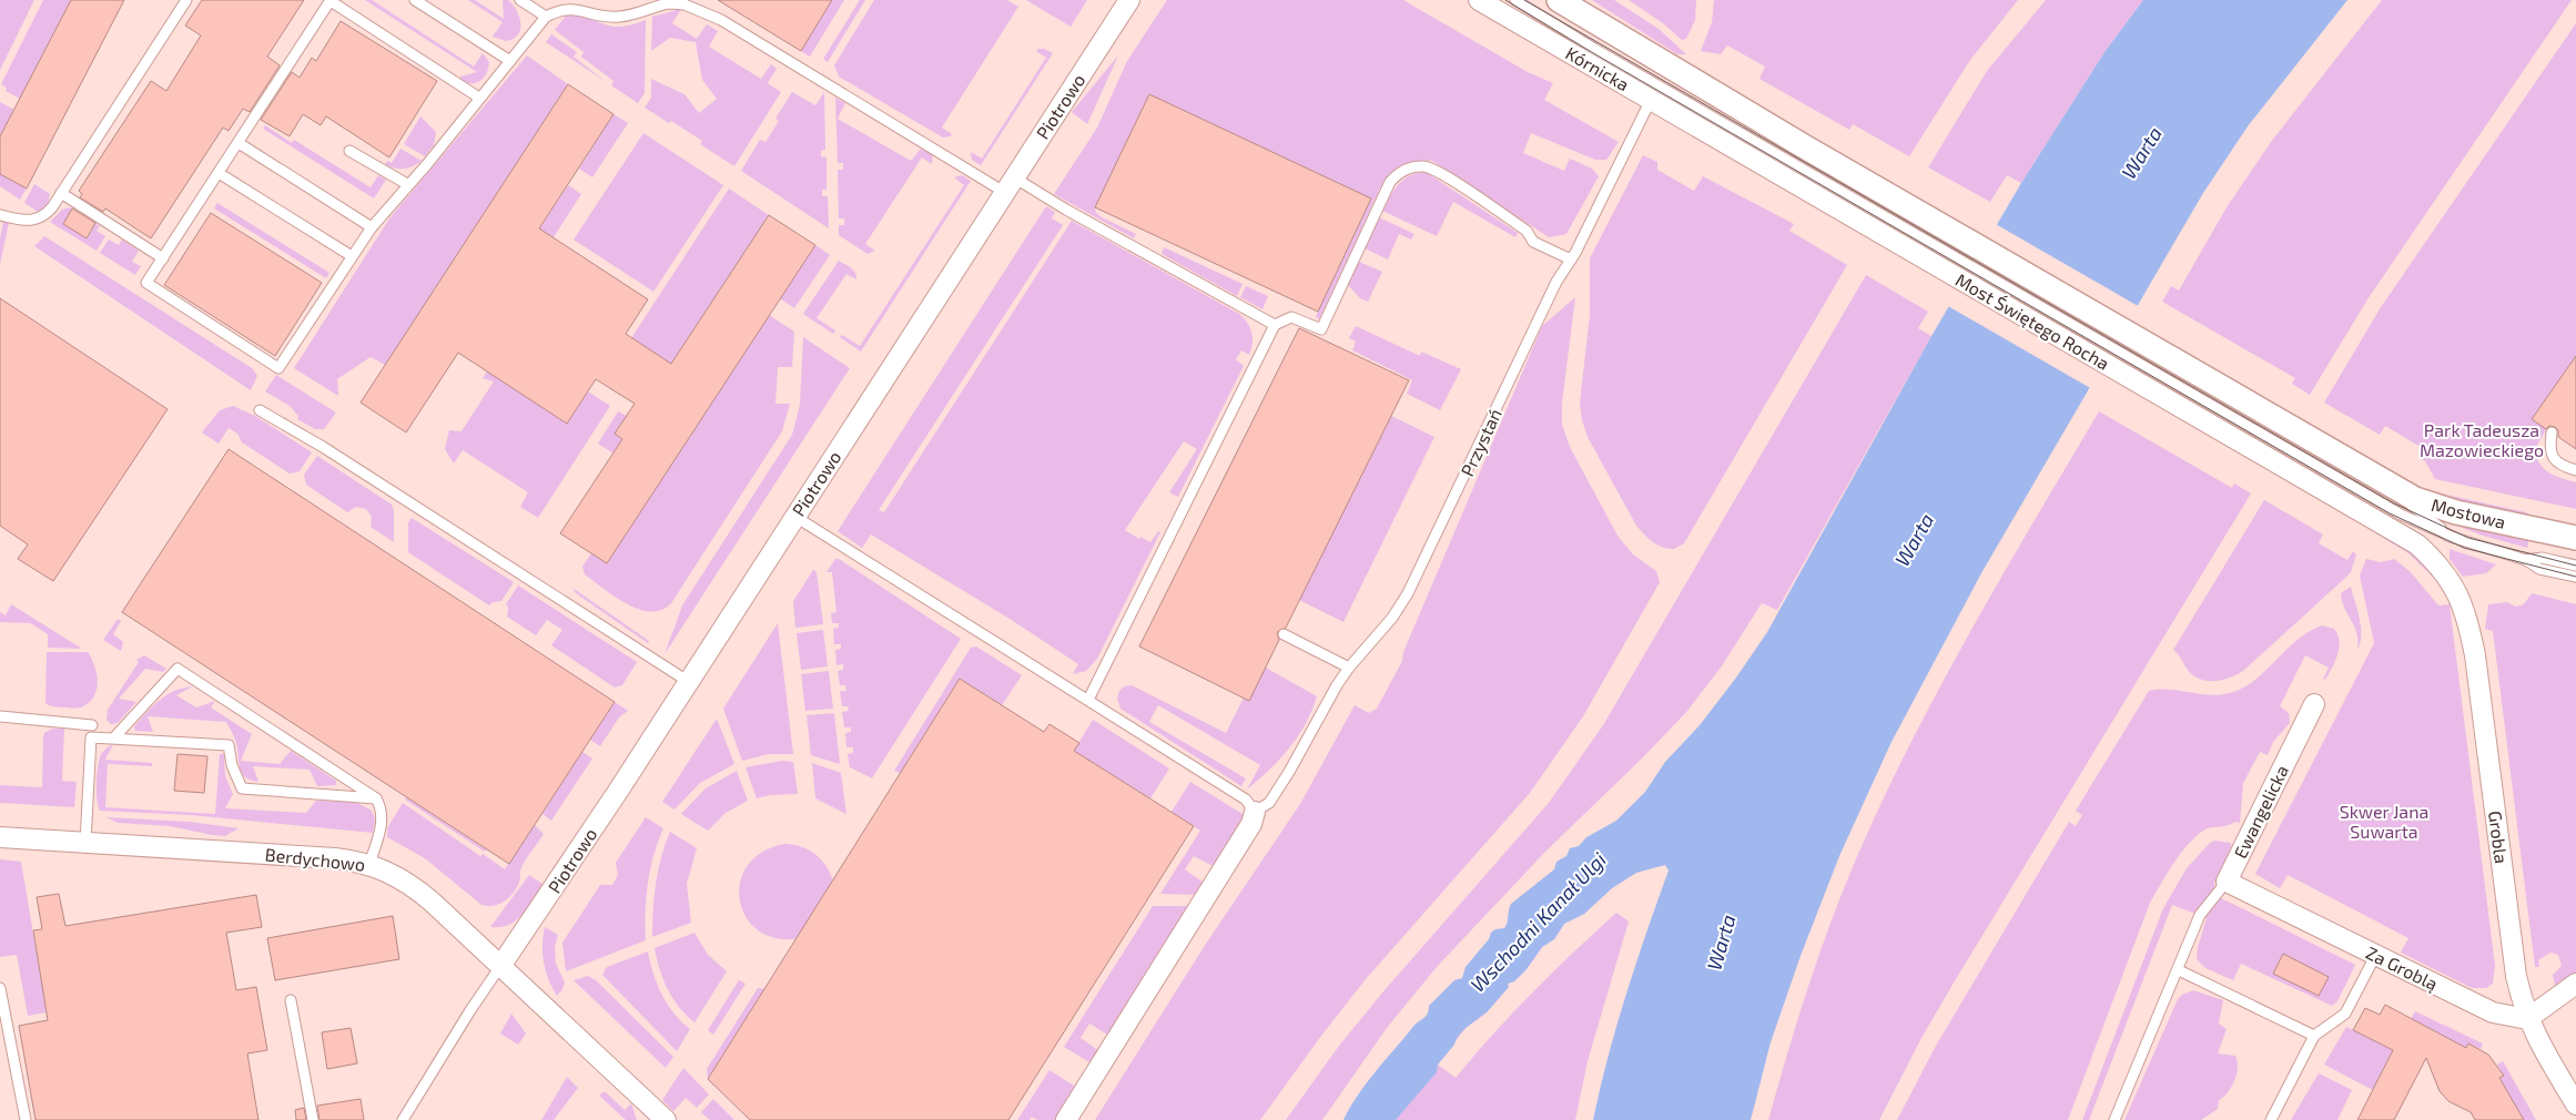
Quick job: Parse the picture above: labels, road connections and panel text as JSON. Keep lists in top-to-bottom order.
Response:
{
  "streets": {
    "street": [
      "Kórnicka",
      "Piotrowo",
      "Most Świętego Rocha",
      "Mostowa",
      "Ewangelicka",
      "Grobla",
      "Berdychowo",
      "Za Groblą"
    ],
    "lane": ["Przystań"]
  },
  "crossings": [
    ["Kórnicka", "Most Świętego Rocha"],
    ["Kórnicka", "Przystań"],
    ["Piotrowo", "Berdychowo"],
    ["Most Świętego Rocha", "Mostowa"],
    ["Most Świętego Rocha", "Grobla"],
    ["Mostowa", "Grobla"],
    ["Ewangelicka", "Za Groblą"],
    ["Grobla", "Za Groblą"]
  ],
  "water": ["Warta", "Wschodni Kanał Ulgi"],
  "parks": ["Park Tadeusza Mazowieckiego", "Skwer Jana Suwarta"]
}
